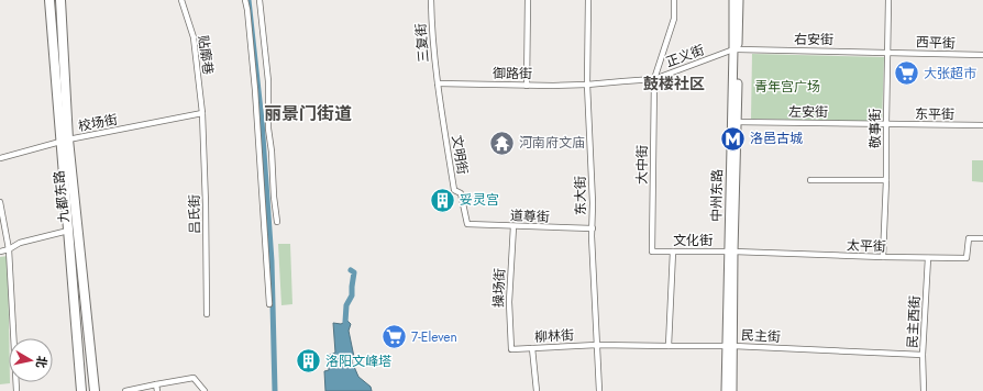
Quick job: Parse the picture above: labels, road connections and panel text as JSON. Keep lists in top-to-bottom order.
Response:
{
  "streets": {
    "highway": ["九都东路"],
    "main road": ["中州东路"],
    "street": [
      "右安街",
      "三复街",
      "西平街",
      "贴廓巷",
      "正义街",
      "御路街",
      "左安街",
      "东平街",
      "校场街",
      "敬事街",
      "文明街",
      "大中街",
      "东大街",
      "吕氏街",
      "道尊街",
      "文化街",
      "太平街",
      "操场街",
      "民主西街",
      "柳林街",
      "民主街"
    ]
  },
  "crossings": [
    ["右安街", "西平街"],
    ["右安街", "正义街"],
    ["右安街", "敬事街"],
    ["右安街", "中州东路"],
    ["三复街", "御路街"],
    ["三复街", "文明街"],
    ["西平街", "敬事街"],
    ["贴廓巷", "校场街"],
    ["贴廓巷", "吕氏街"],
    ["正义街", "御路街"],
    ["正义街", "大中街"],
    ["正义街", "东大街"],
    ["正义街", "中州东路"],
    ["御路街", "文明街"],
    ["御路街", "东大街"],
    ["左安街", "东平街"],
    ["左安街", "敬事街"],
    ["左安街", "中州东路"],
    ["东平街", "敬事街"],
    ["校场街", "九都东路"],
    ["校场街", "吕氏街"],
    ["敬事街", "太平街"],
    ["文明街", "道尊街"],
    ["大中街", "文化街"],
    ["东大街", "道尊街"],
    ["东大街", "柳林街"],
    ["东大街", "民主街"],
    ["中州东路", "文化街"],
    ["中州东路", "太平街"],
    ["中州东路", "民主街"],
    ["道尊街", "操场街"],
    ["文化街", "太平街"],
    ["太平街", "民主西街"],
    ["操场街", "柳林街"],
    ["民主西街", "民主街"],
    ["柳林街", "民主街"]
  ],
  "districts": ["鼓楼社区", "丽景门街道"],
  "parks": ["青年宫广场"],
  "places": {
    "supermarket": ["大张超市", "7-Eleven"],
    "metro station": ["洛邑古城"],
    "temple": ["河南府文庙"],
    "building": ["妥灵宫", "洛阳文峰塔"]
  },
  "north": "right"
}
